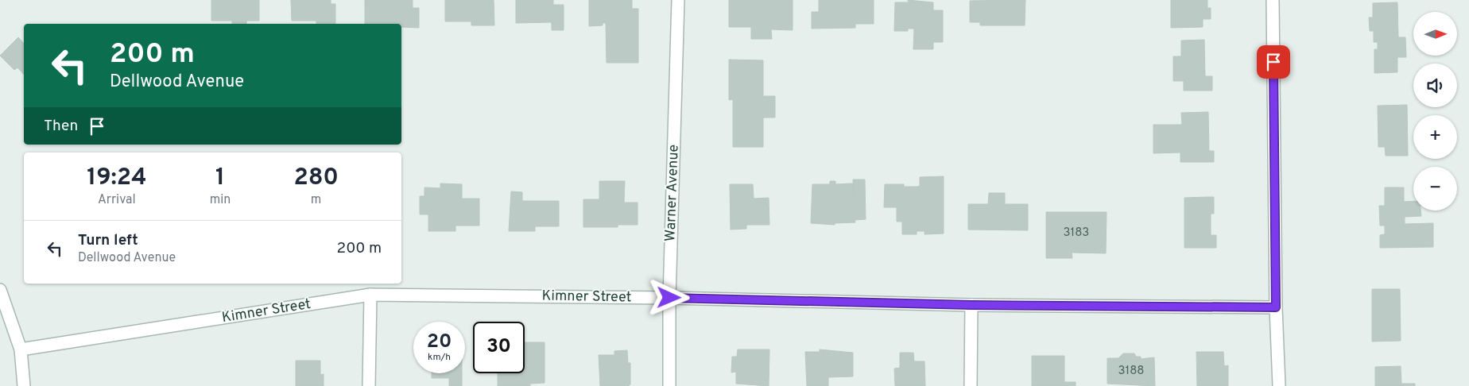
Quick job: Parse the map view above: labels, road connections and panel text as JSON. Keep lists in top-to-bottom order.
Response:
{
  "streets": {
    "street": ["Warner Avenue", "Kimner Street"]
  },
  "crossings": [
    ["Warner Avenue", "Kimner Street"]
  ],
  "house_numbers": ["3183", "3188"],
  "north": "right",
  "page": {
    "map_buttons": ["+", "−"],
    "turn": ["200 m", "Dellwood Avenue"],
    "then": "Then",
    "eta": [
      "19:24",
      "Arrival",
      "1",
      "min",
      "280",
      "m"
    ],
    "list": [
      {
        "name": "Turn left",
        "note": "Dellwood Avenue",
        "value": "200 m"
      }
    ],
    "speed": "20 km/h",
    "limit": "30"
  }
}
